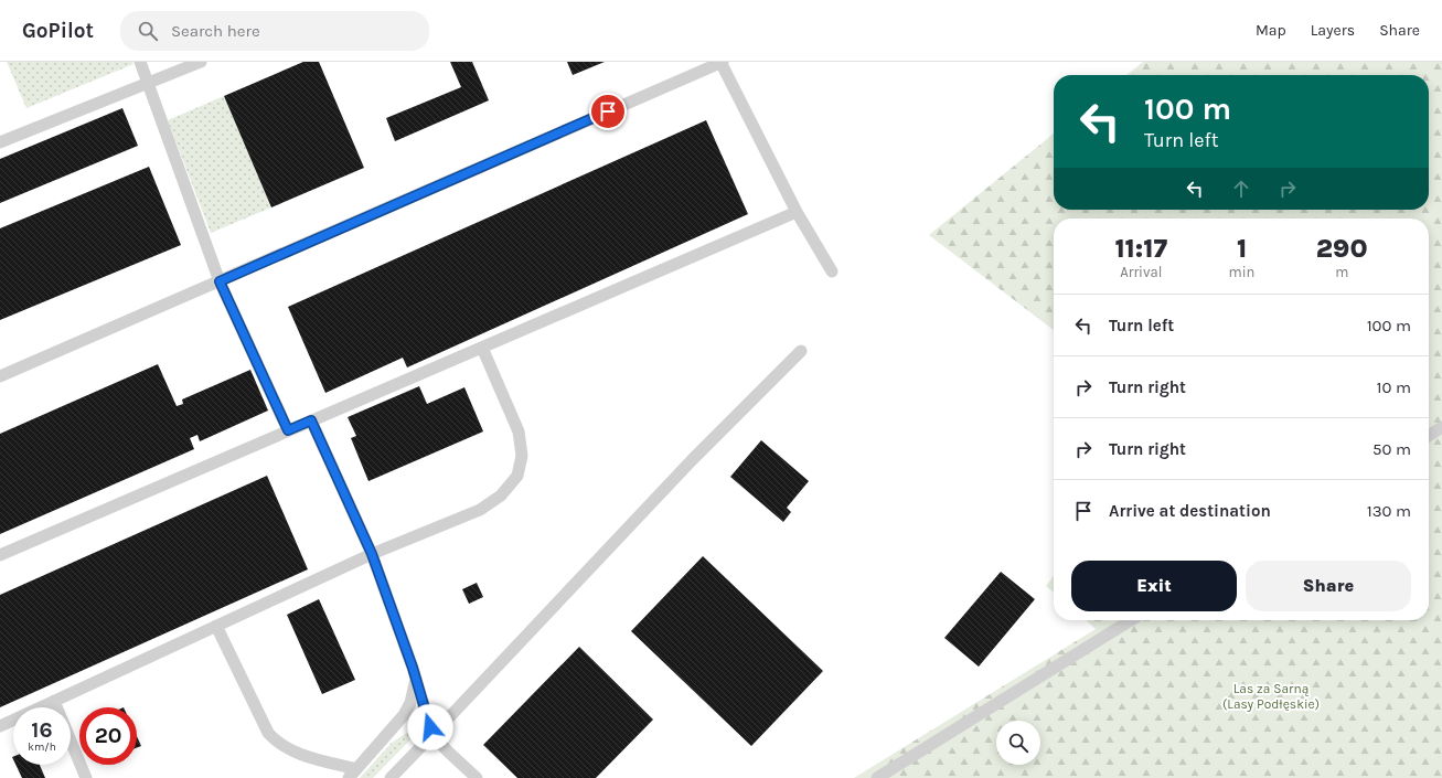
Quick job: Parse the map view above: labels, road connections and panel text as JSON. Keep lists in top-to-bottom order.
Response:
{
  "parks": ["Las za Sarną (Lasy Podłęskie)"],
  "page": {
    "header": "GoPilot",
    "search": "Search here",
    "nav": ["Map", "Layers", "Share"],
    "turn": ["100 m", "Turn left"],
    "eta": [
      "11:17",
      "Arrival",
      "1",
      "min",
      "290",
      "m"
    ],
    "list": [
      {
        "name": "Turn left",
        "value": "100 m"
      },
      {
        "name": "Turn right",
        "value": "10 m"
      },
      {
        "name": "Turn right",
        "value": "50 m"
      },
      {
        "name": "Arrive at destination",
        "value": "130 m"
      }
    ],
    "buttons": ["Exit", "Share"],
    "speed": "16 km/h",
    "limit": "20"
  }
}
